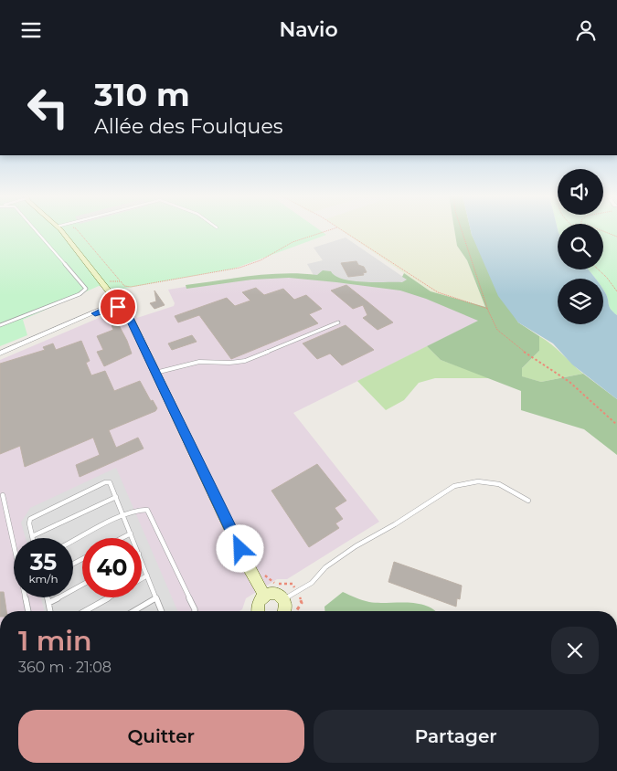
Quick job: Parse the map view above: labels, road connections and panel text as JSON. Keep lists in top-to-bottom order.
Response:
{
  "page": {
    "header": "Navio",
    "turn": ["310 m", "Allée des Foulques"],
    "speed": "35 km/h",
    "limit": "40",
    "heading": ["1 min", "360 m · 21:08"],
    "buttons": ["Quitter", "Partager"]
  }
}
